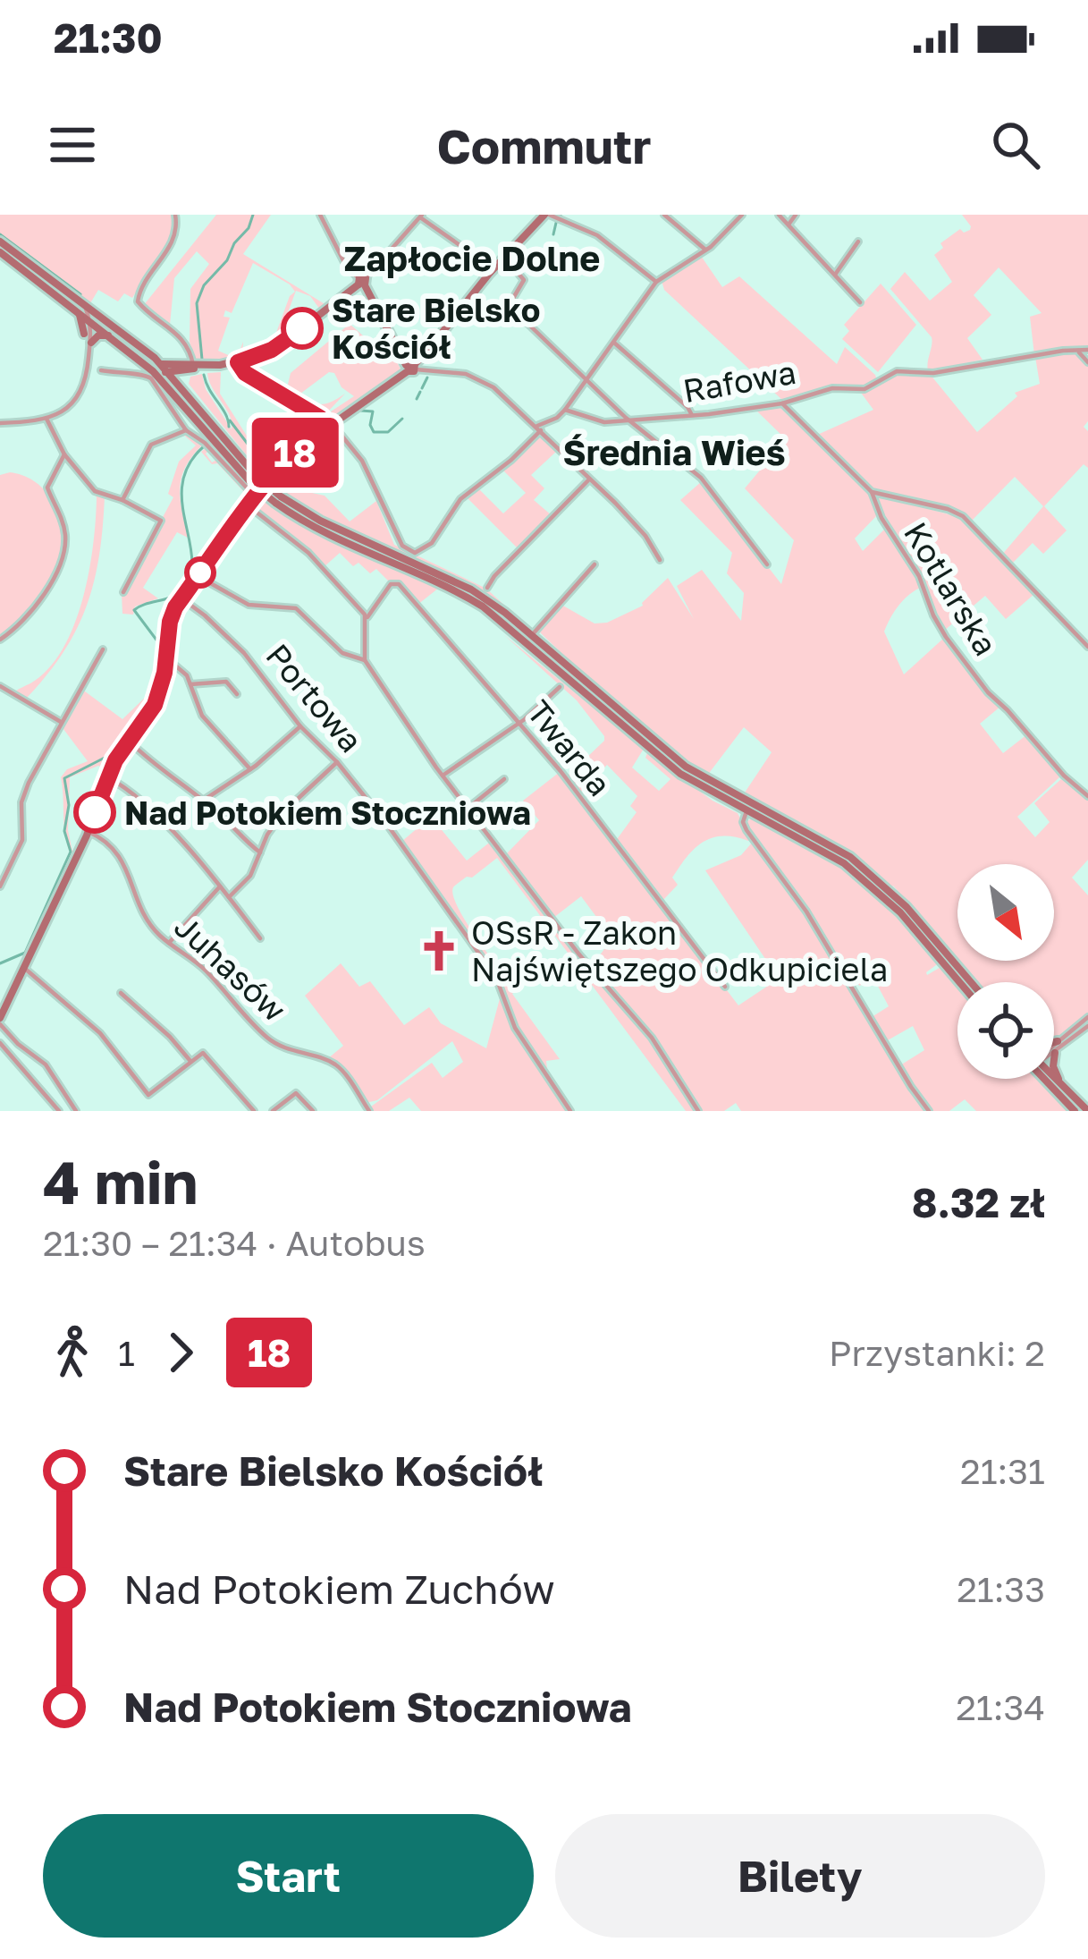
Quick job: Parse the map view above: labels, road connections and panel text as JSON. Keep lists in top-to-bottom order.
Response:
{
  "streets": {
    "street": [
      "Rafowa",
      "Kotlarska",
      "Portowa",
      "Twarda",
      "Juhasów"
    ]
  },
  "districts": ["Zapłocie Dolne", "Średnia Wieś"],
  "places": {
    "other": ["Stare Bielsko Kościół", "Nad Potokiem Stoczniowa"],
    "church": ["OSsR - Zakon Najświętszego Odkupiciela"]
  },
  "lines": ["bus line 18"],
  "north": "bottom right",
  "page": {
    "status": "21:30",
    "header": "Commutr",
    "on_map": "18",
    "heading": ["4 min", "21:30 – 21:34 · Autobus", "8.32 zł"],
    "legs": ["1", "18", "Przystanki: 2"],
    "list": [
      {
        "name": "Stare Bielsko Kościół",
        "value": "21:31"
      },
      {
        "name": "Nad Potokiem Zuchów",
        "value": "21:33"
      },
      {
        "name": "Nad Potokiem Stoczniowa",
        "value": "21:34"
      }
    ],
    "buttons": ["Start", "Bilety"]
  }
}
